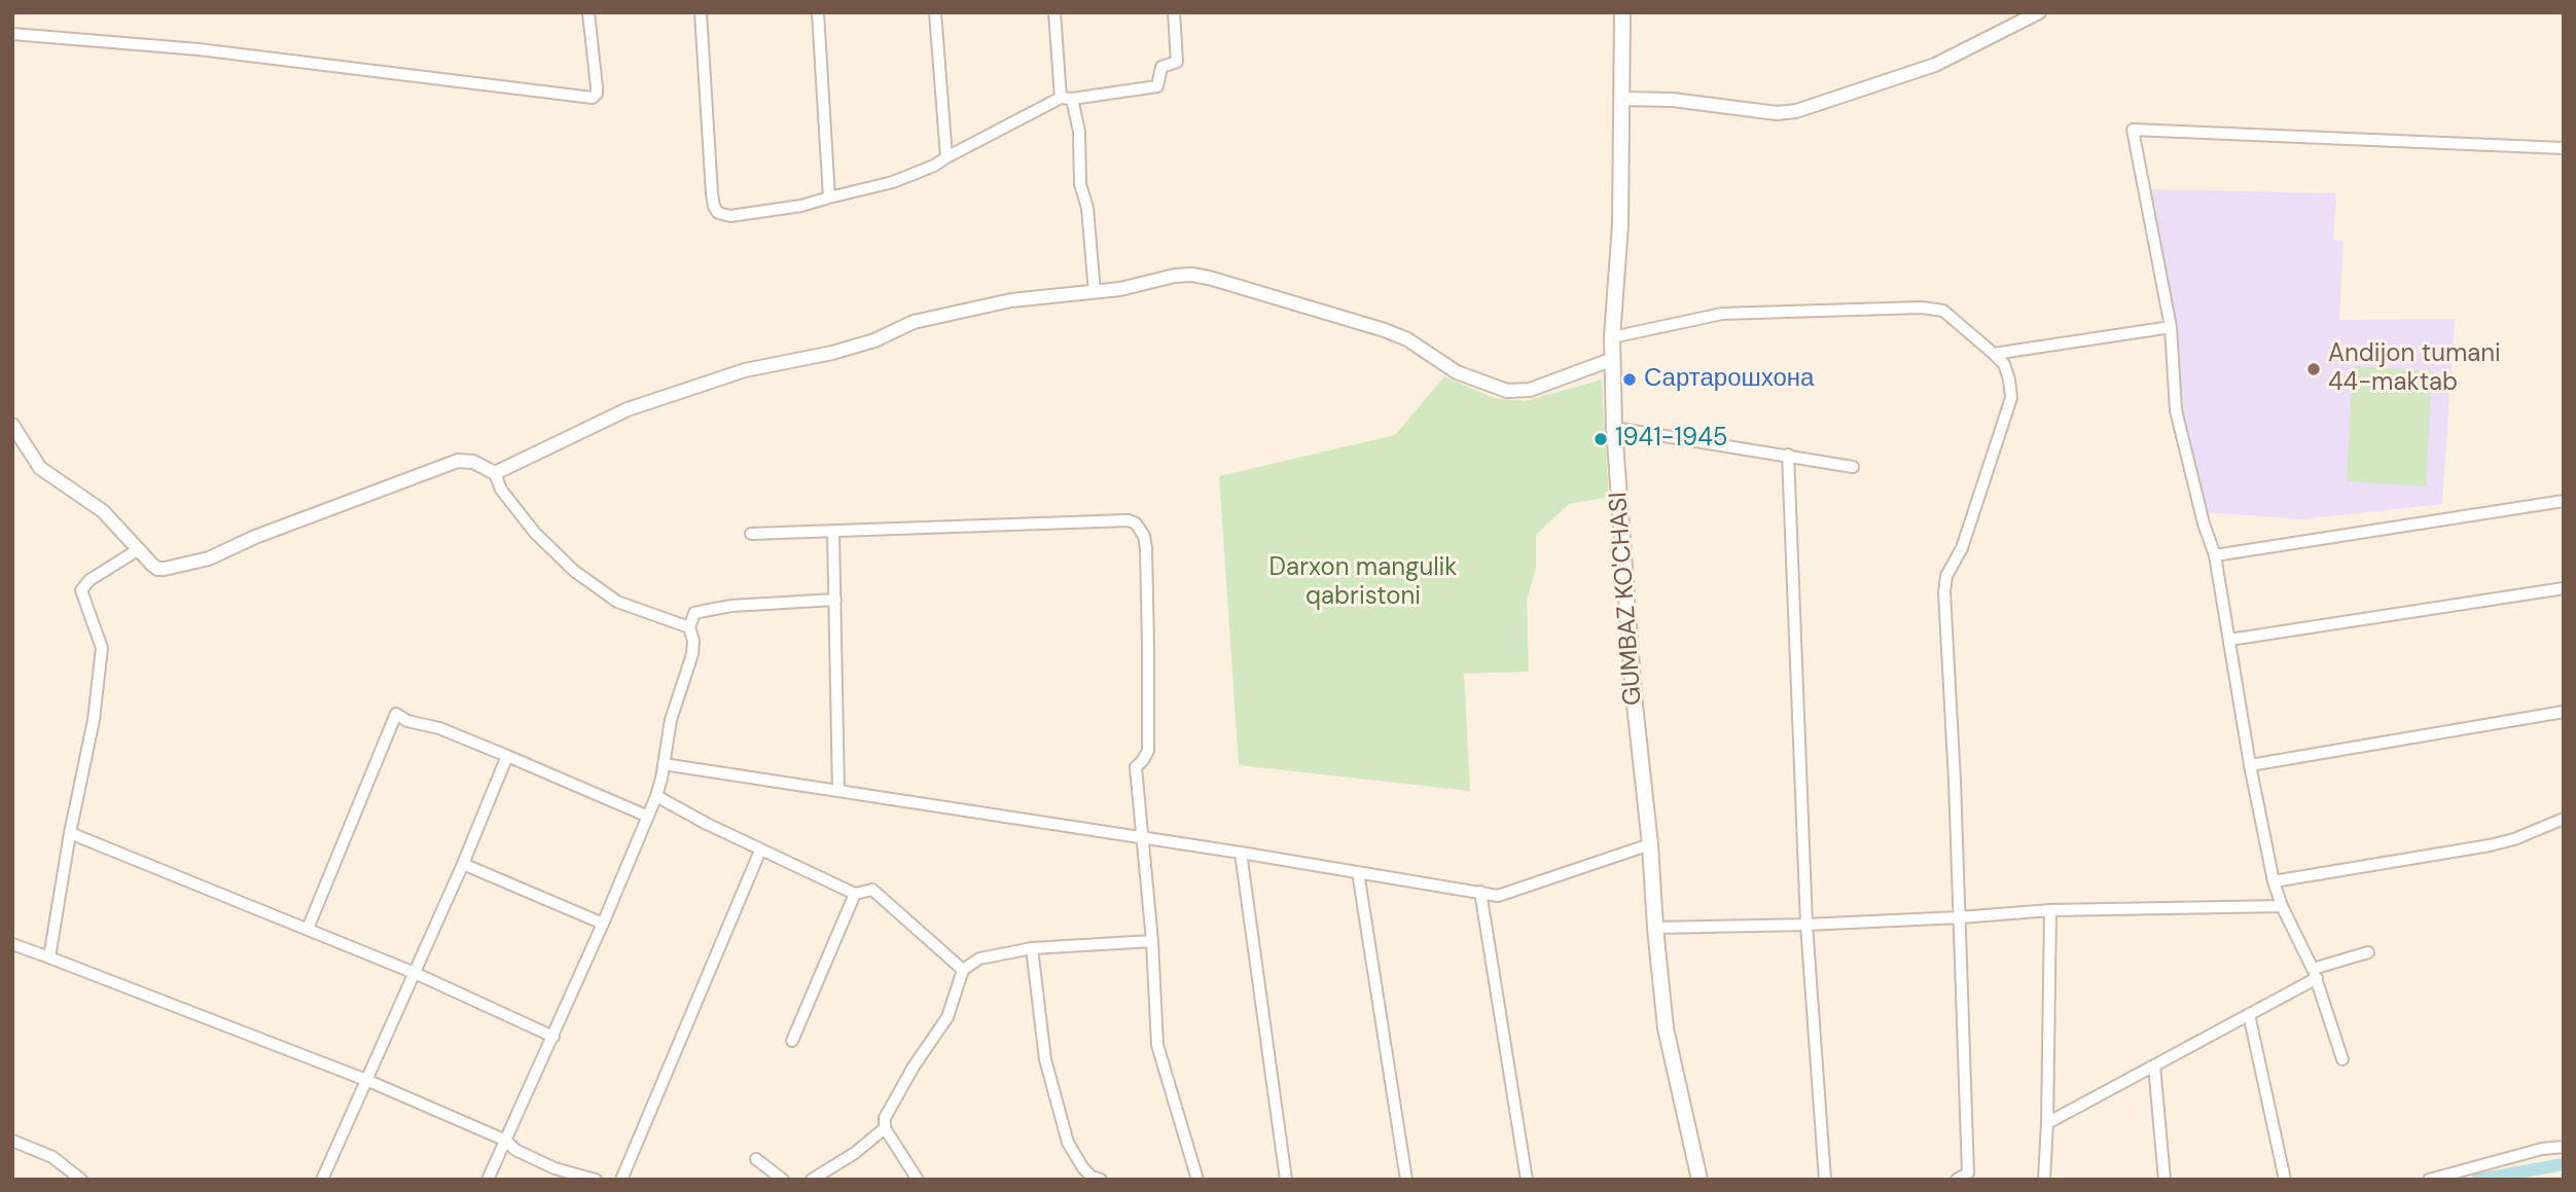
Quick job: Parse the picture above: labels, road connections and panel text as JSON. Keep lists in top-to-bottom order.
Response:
{
  "streets": {
    "main road": ["GUMBAZ KO'CHASI"]
  },
  "parks": ["Darxon mangulik qabristoni"],
  "places": ["Andijon tumani 44-maktab", "Сартарошхона", "1941-1945"]
}
